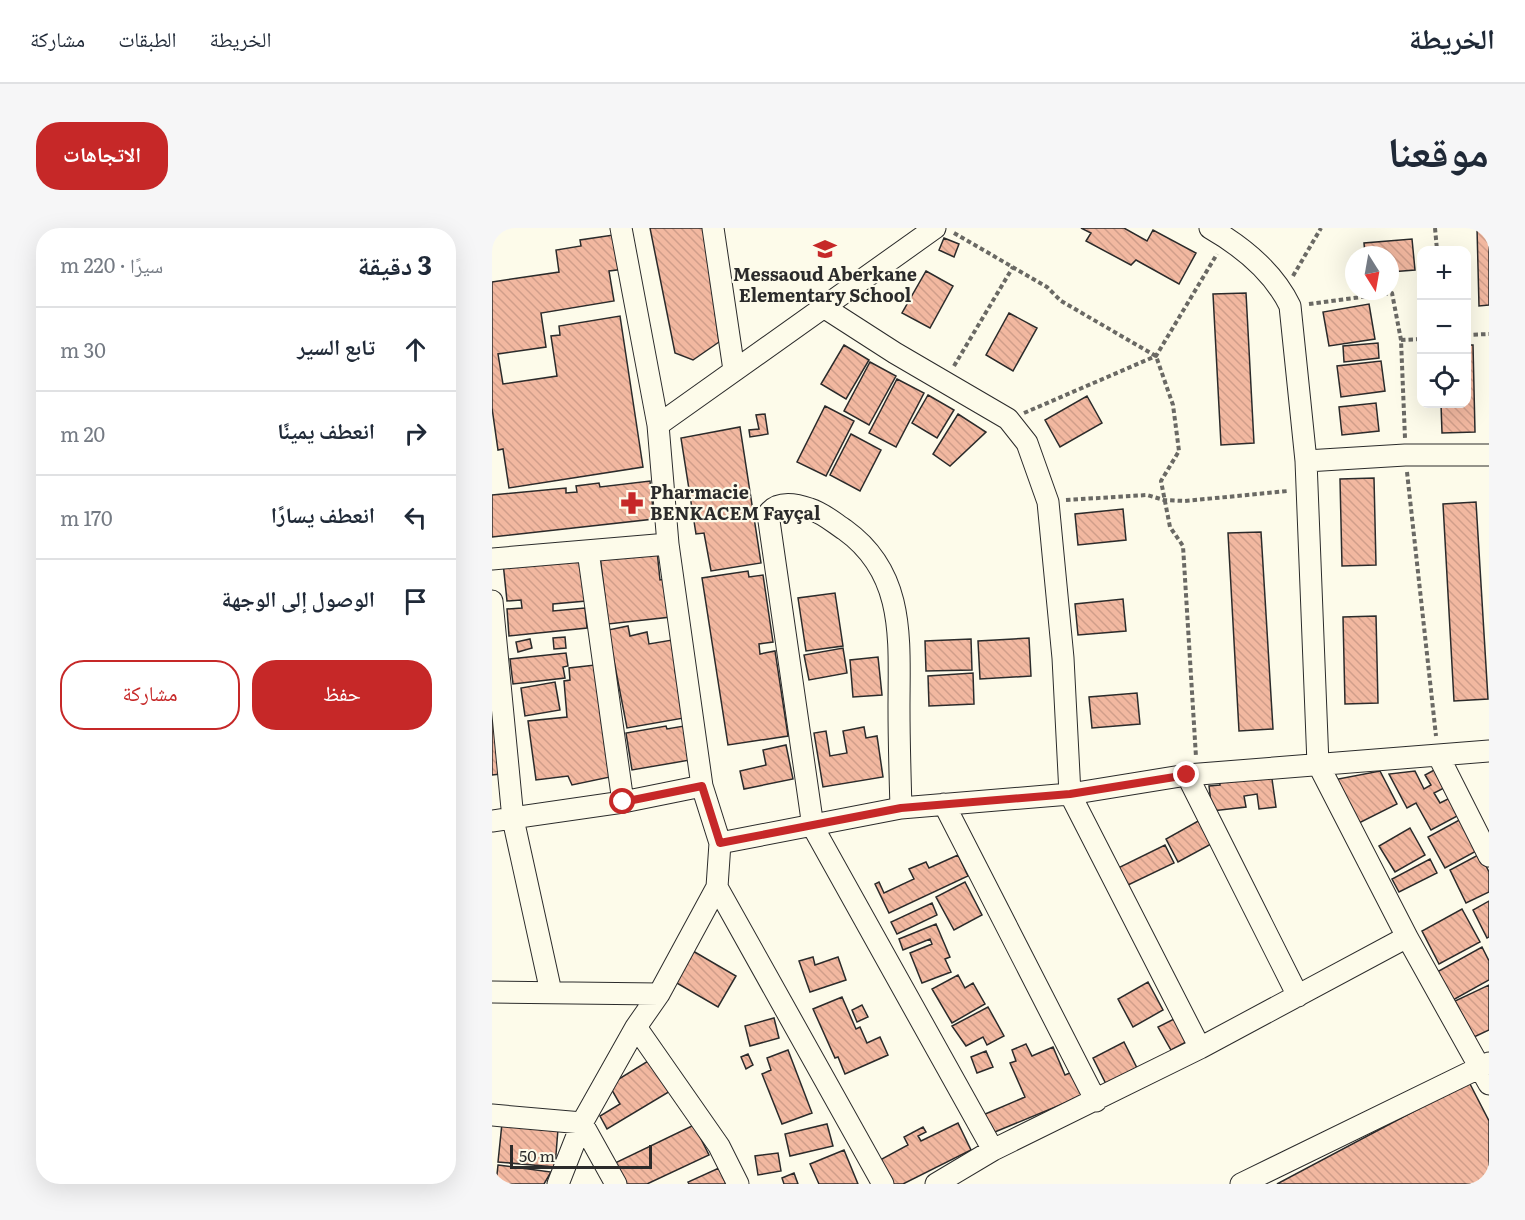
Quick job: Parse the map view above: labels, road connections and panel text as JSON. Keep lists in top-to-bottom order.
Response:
{
  "places": {
    "school or university": ["Messaoud Aberkane Elementary School"],
    "pharmacy": ["Pharmacie BENKACEM Fayçal"]
  },
  "scale_bar": "50 m",
  "north": "bottom",
  "page": {
    "header": "الخريطة",
    "nav": ["الخريطة", "الطبقات", "مشاركة"],
    "title": "موقعنا",
    "buttons": [
      "الاتجاهات",
      ["حفظ", "مشاركة"]
    ],
    "heading": ["3 دقيقة", "سيرًا · 220 m"],
    "map_buttons": ["+", "−"],
    "list": [
      ["تابع السير", "30 m"],
      ["انعطف يمينًا", "20 m"],
      ["انعطف يسارًا", "170 m"],
      "الوصول إلى الوجهة"
    ],
    "scale": "50 m"
  }
}
